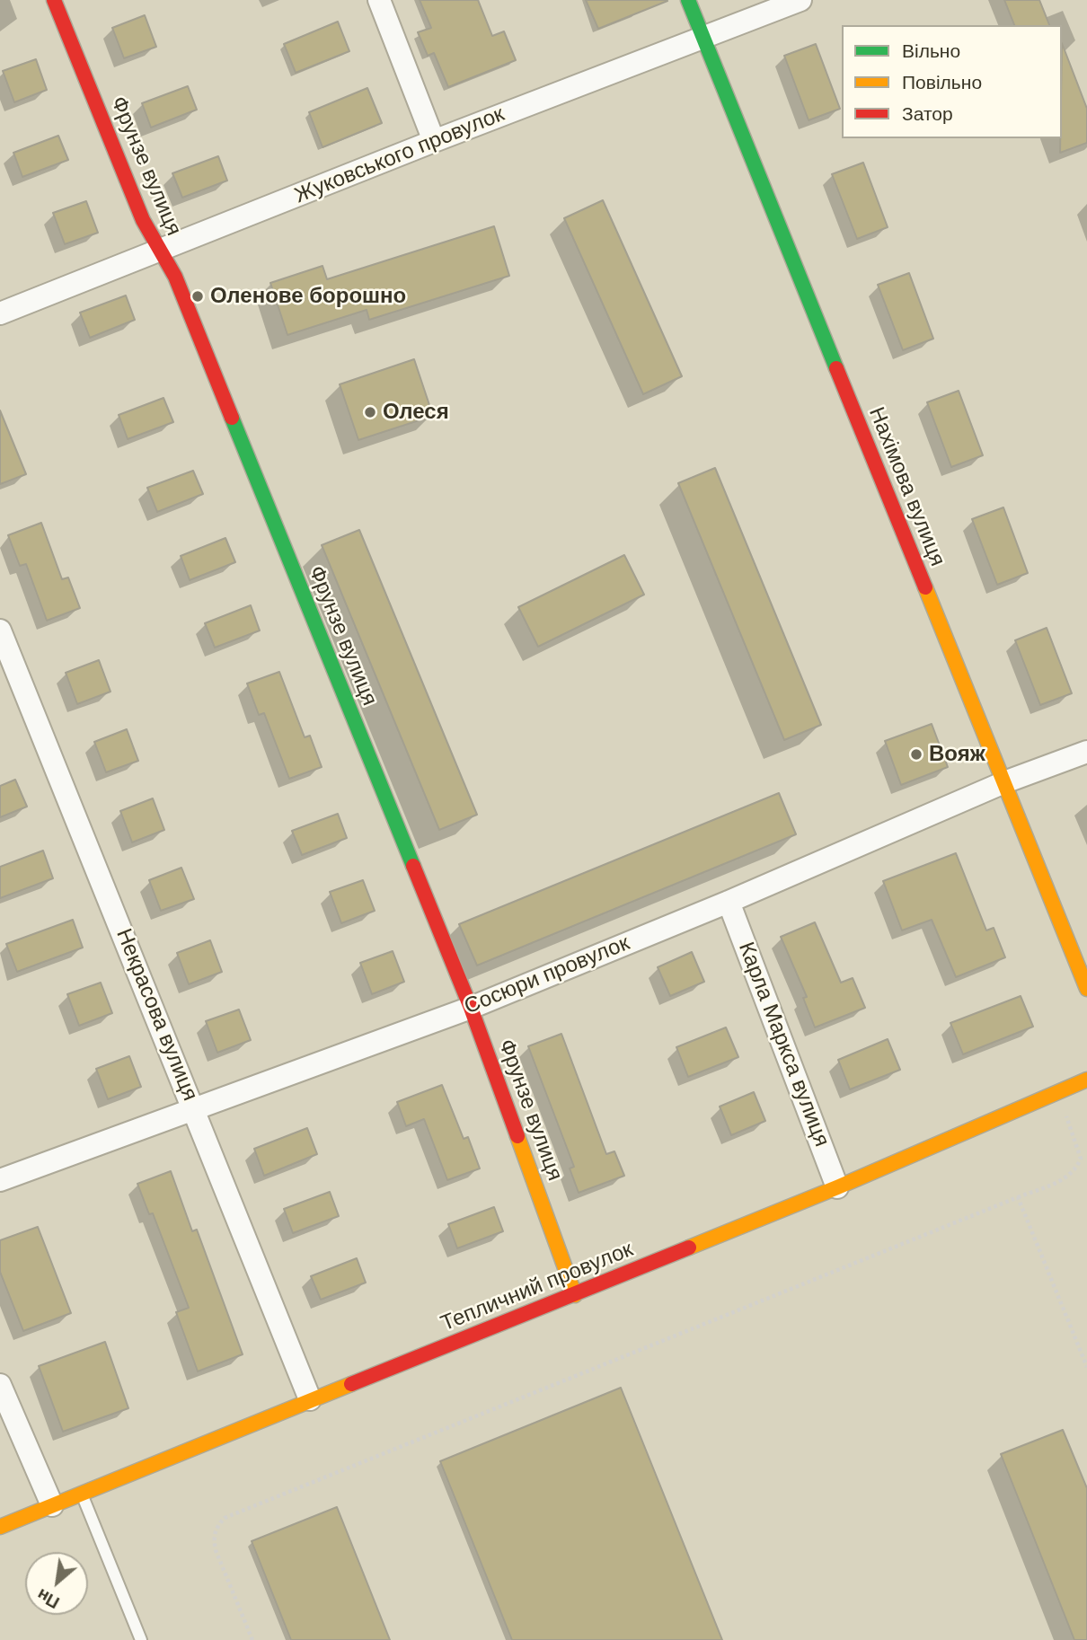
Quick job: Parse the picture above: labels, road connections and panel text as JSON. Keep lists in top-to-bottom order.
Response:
{
  "streets": {
    "street": [
      "Жуковського провулок",
      "Фрунзе вулиця",
      "Нахімова вулиця",
      "Сосюри провулок",
      "Некрасова вулиця",
      "Карла Маркса вулиця",
      "Тепличний провулок"
    ]
  },
  "crossings": [
    ["Жуковського провулок", "Фрунзе вулиця"],
    ["Жуковського провулок", "Нахімова вулиця"],
    ["Фрунзе вулиця", "Сосюри провулок"],
    ["Фрунзе вулиця", "Тепличний провулок"],
    ["Нахімова вулиця", "Сосюри провулок"],
    ["Сосюри провулок", "Некрасова вулиця"],
    ["Сосюри провулок", "Карла Маркса вулиця"],
    ["Некрасова вулиця", "Тепличний провулок"],
    ["Карла Маркса вулиця", "Тепличний провулок"]
  ],
  "places": ["Оленове борошно", "Олеся", "Вояж"],
  "legend": ["Вільно", "Повільно", "Затор"],
  "north": "bottom left"
}
